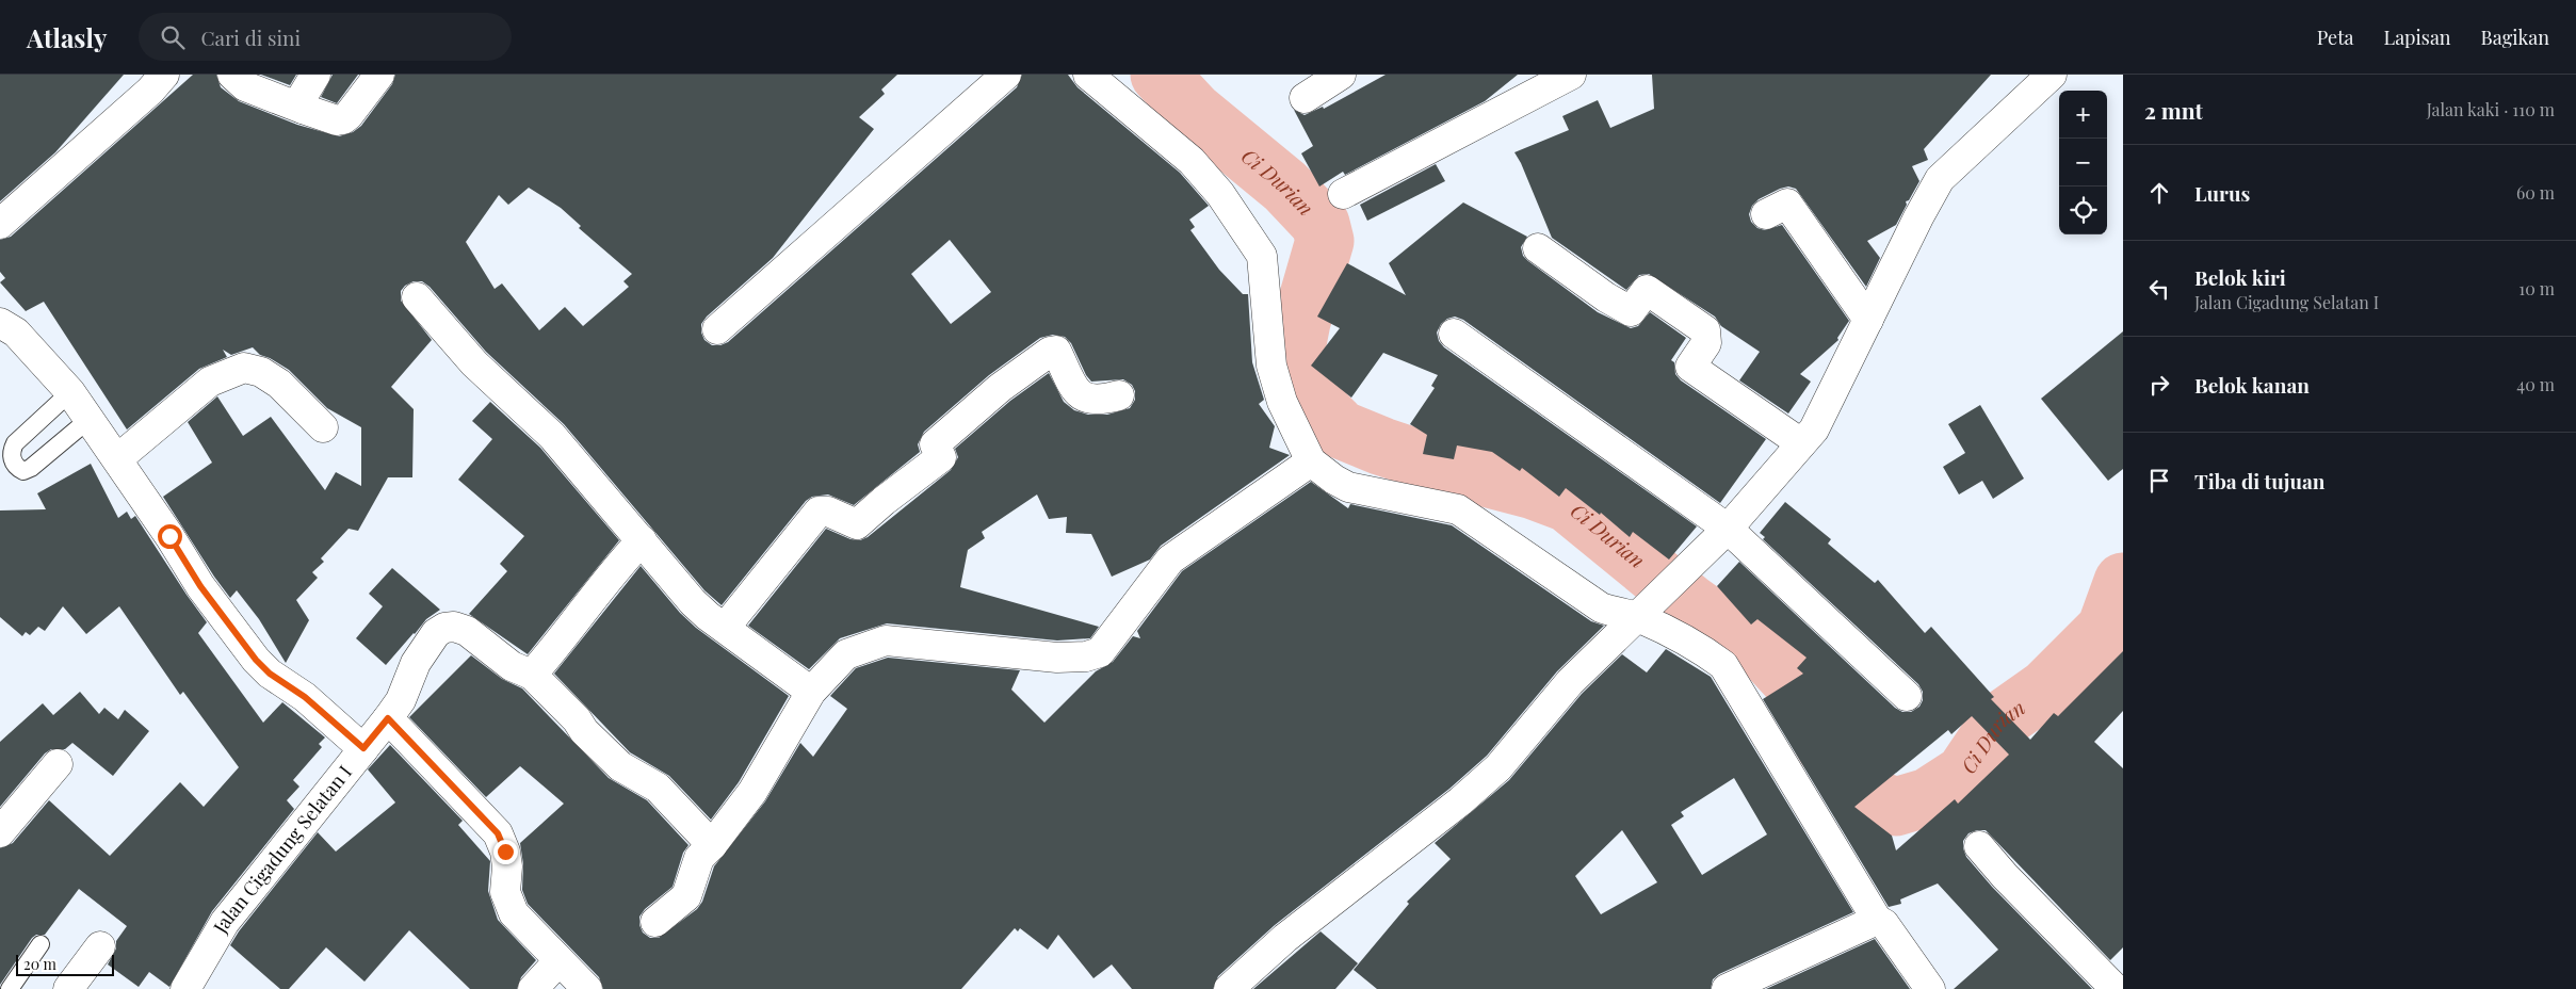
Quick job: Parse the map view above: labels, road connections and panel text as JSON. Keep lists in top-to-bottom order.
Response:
{
  "streets": {
    "street": ["Jalan Cigadung Selatan I"]
  },
  "water": ["Ci Durian"],
  "scale_bar": "20 m",
  "page": {
    "header": "Atlasly",
    "search": "Cari di sini",
    "nav": ["Peta", "Lapisan", "Bagikan"],
    "heading": ["2 mnt", "Jalan kaki · 110 m"],
    "map_buttons": ["+", "−"],
    "list": [
      ["Lurus", "60 m"],
      ["Belok kiri", "Jalan Cigadung Selatan I", "10 m"],
      ["Belok kanan", "40 m"],
      "Tiba di tujuan"
    ],
    "scale": "20 m"
  }
}
